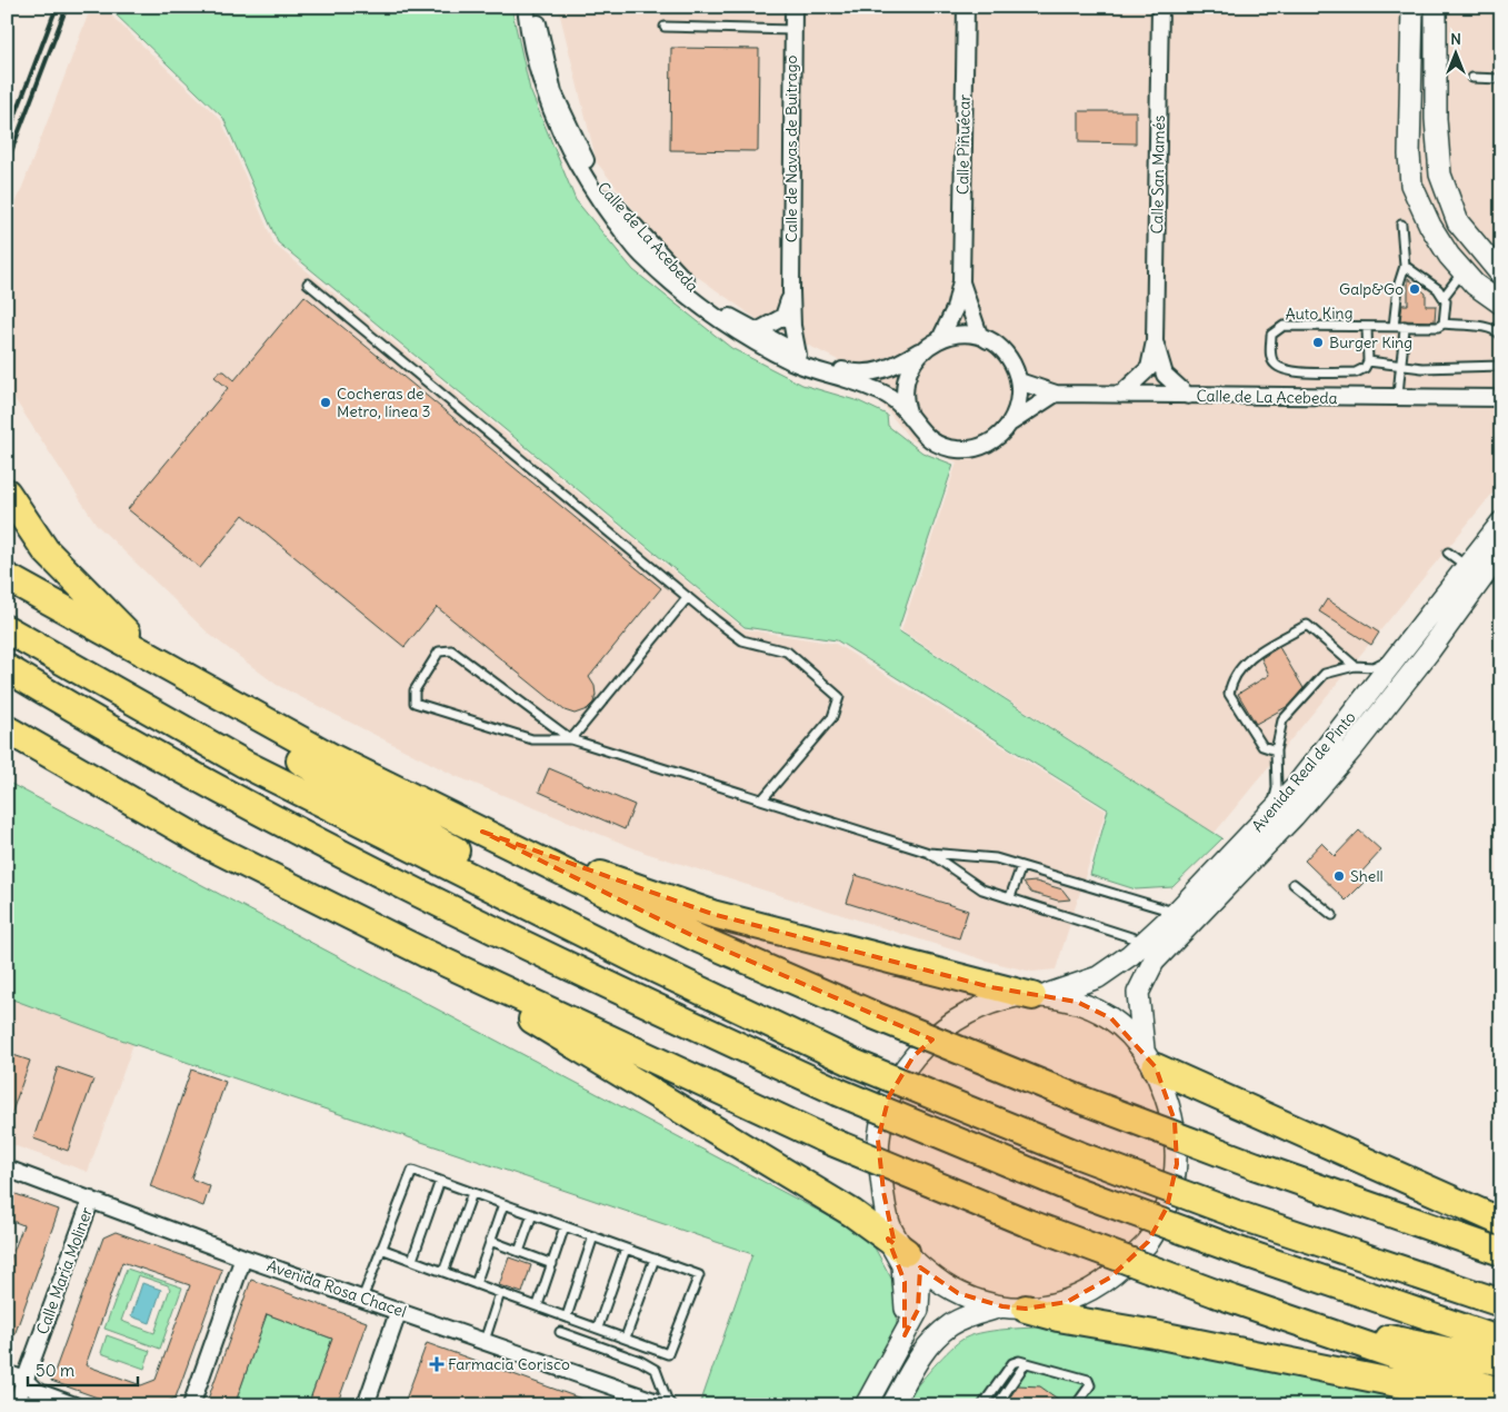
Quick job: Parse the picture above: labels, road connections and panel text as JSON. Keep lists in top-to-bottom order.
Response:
{
  "streets": {
    "main road": ["Avenida Real de Pinto"],
    "street": [
      "Calle Piñuécar",
      "Calle de Navas de Buitrago",
      "Calle San Mamés",
      "Calle de La Acebeda",
      "Calle María Moliner",
      "Avenida Rosa Chacel"
    ],
    "lane": ["Auto King"]
  },
  "crossings": [
    ["Calle Piñuécar", "Calle de La Acebeda"],
    ["Calle de Navas de Buitrago", "Calle de La Acebeda"],
    ["Calle San Mamés", "Calle de La Acebeda"],
    ["Calle María Moliner", "Avenida Rosa Chacel"]
  ],
  "places": {
    "other": [
      "Galp&Go",
      "Burger King",
      "Cocheras de Metro, línea 3",
      "Shell"
    ],
    "health": ["Farmacia Corisco"]
  },
  "scale_bar": "50 m",
  "north": "top"
}
